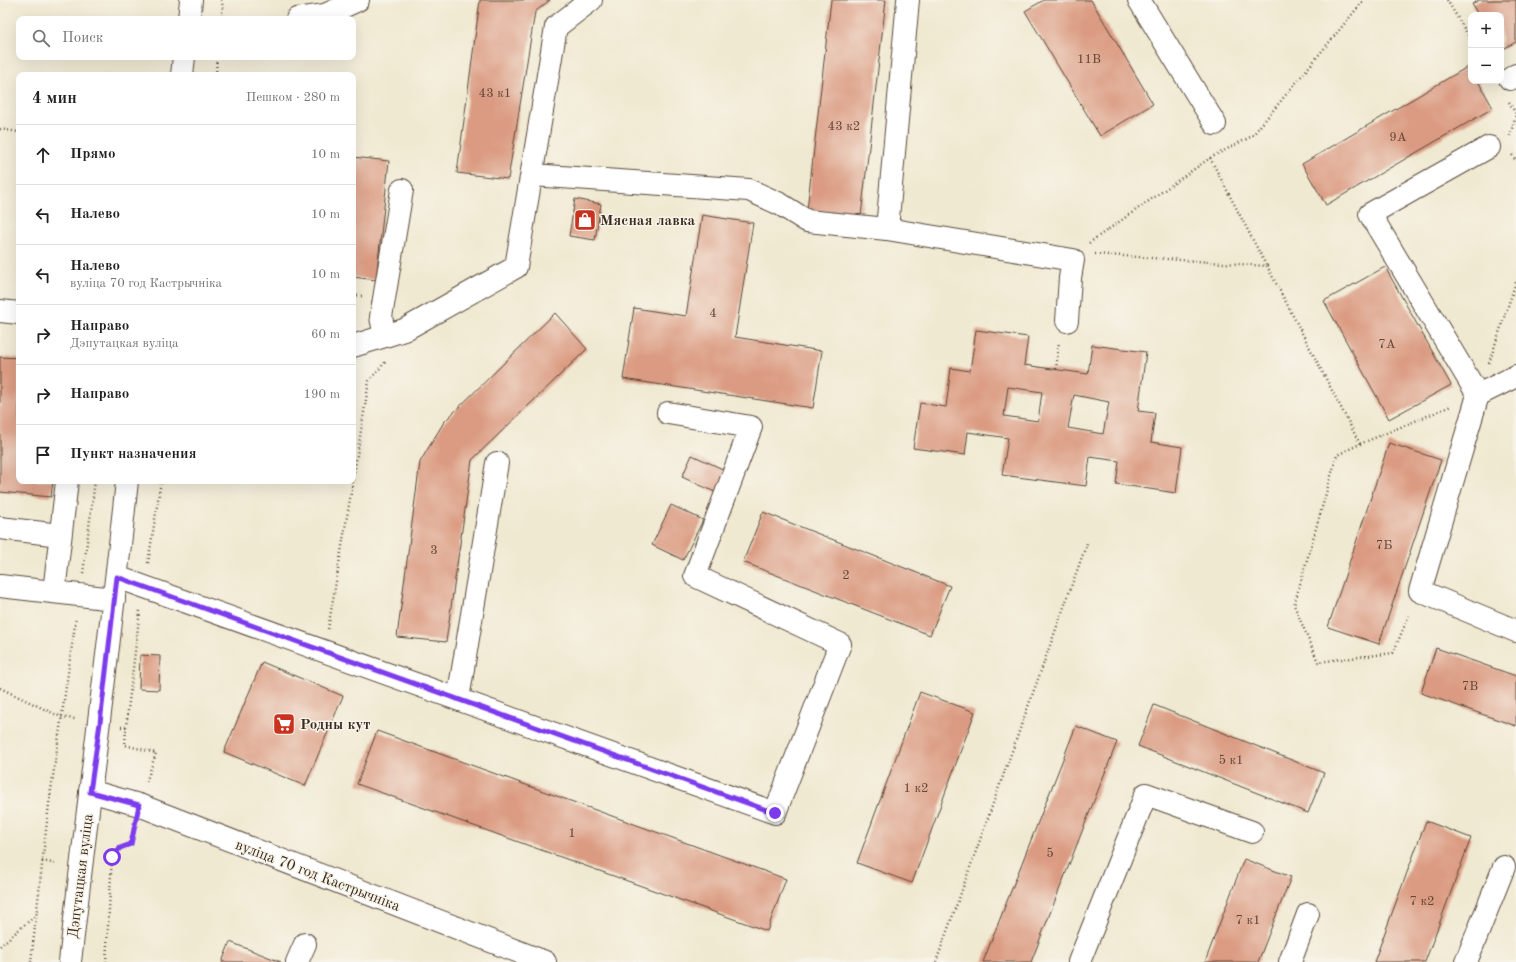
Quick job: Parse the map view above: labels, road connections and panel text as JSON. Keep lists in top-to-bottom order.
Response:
{
  "streets": {
    "street": ["вуліца 70 год Кастрычніка", "Дэпутацкая вуліца"]
  },
  "crossings": [
    ["вуліца 70 год Кастрычніка", "Дэпутацкая вуліца"]
  ],
  "places": {
    "shop": ["Мясная лавка"],
    "supermarket": ["Родны кут"]
  },
  "house_numbers": [
    "11В",
    "43 к1",
    "43 к2",
    "9А",
    "4",
    "7А",
    "7Б",
    "3",
    "2",
    "7В",
    "5 к1",
    "1 к2",
    "1",
    "5",
    "7 к2",
    "7 к1"
  ],
  "page": {
    "map_buttons": ["+", "−"],
    "search": "Поиск",
    "heading": ["4 мин", "Пешком · 280 m"],
    "list": [
      ["Прямо", "10 m"],
      ["Налево", "10 m"],
      ["Налево", "вуліца 70 год Кастрычніка", "10 m"],
      ["Направо", "Дэпутацкая вуліца", "60 m"],
      ["Направо", "190 m"],
      "Пункт назначения"
    ]
  }
}
